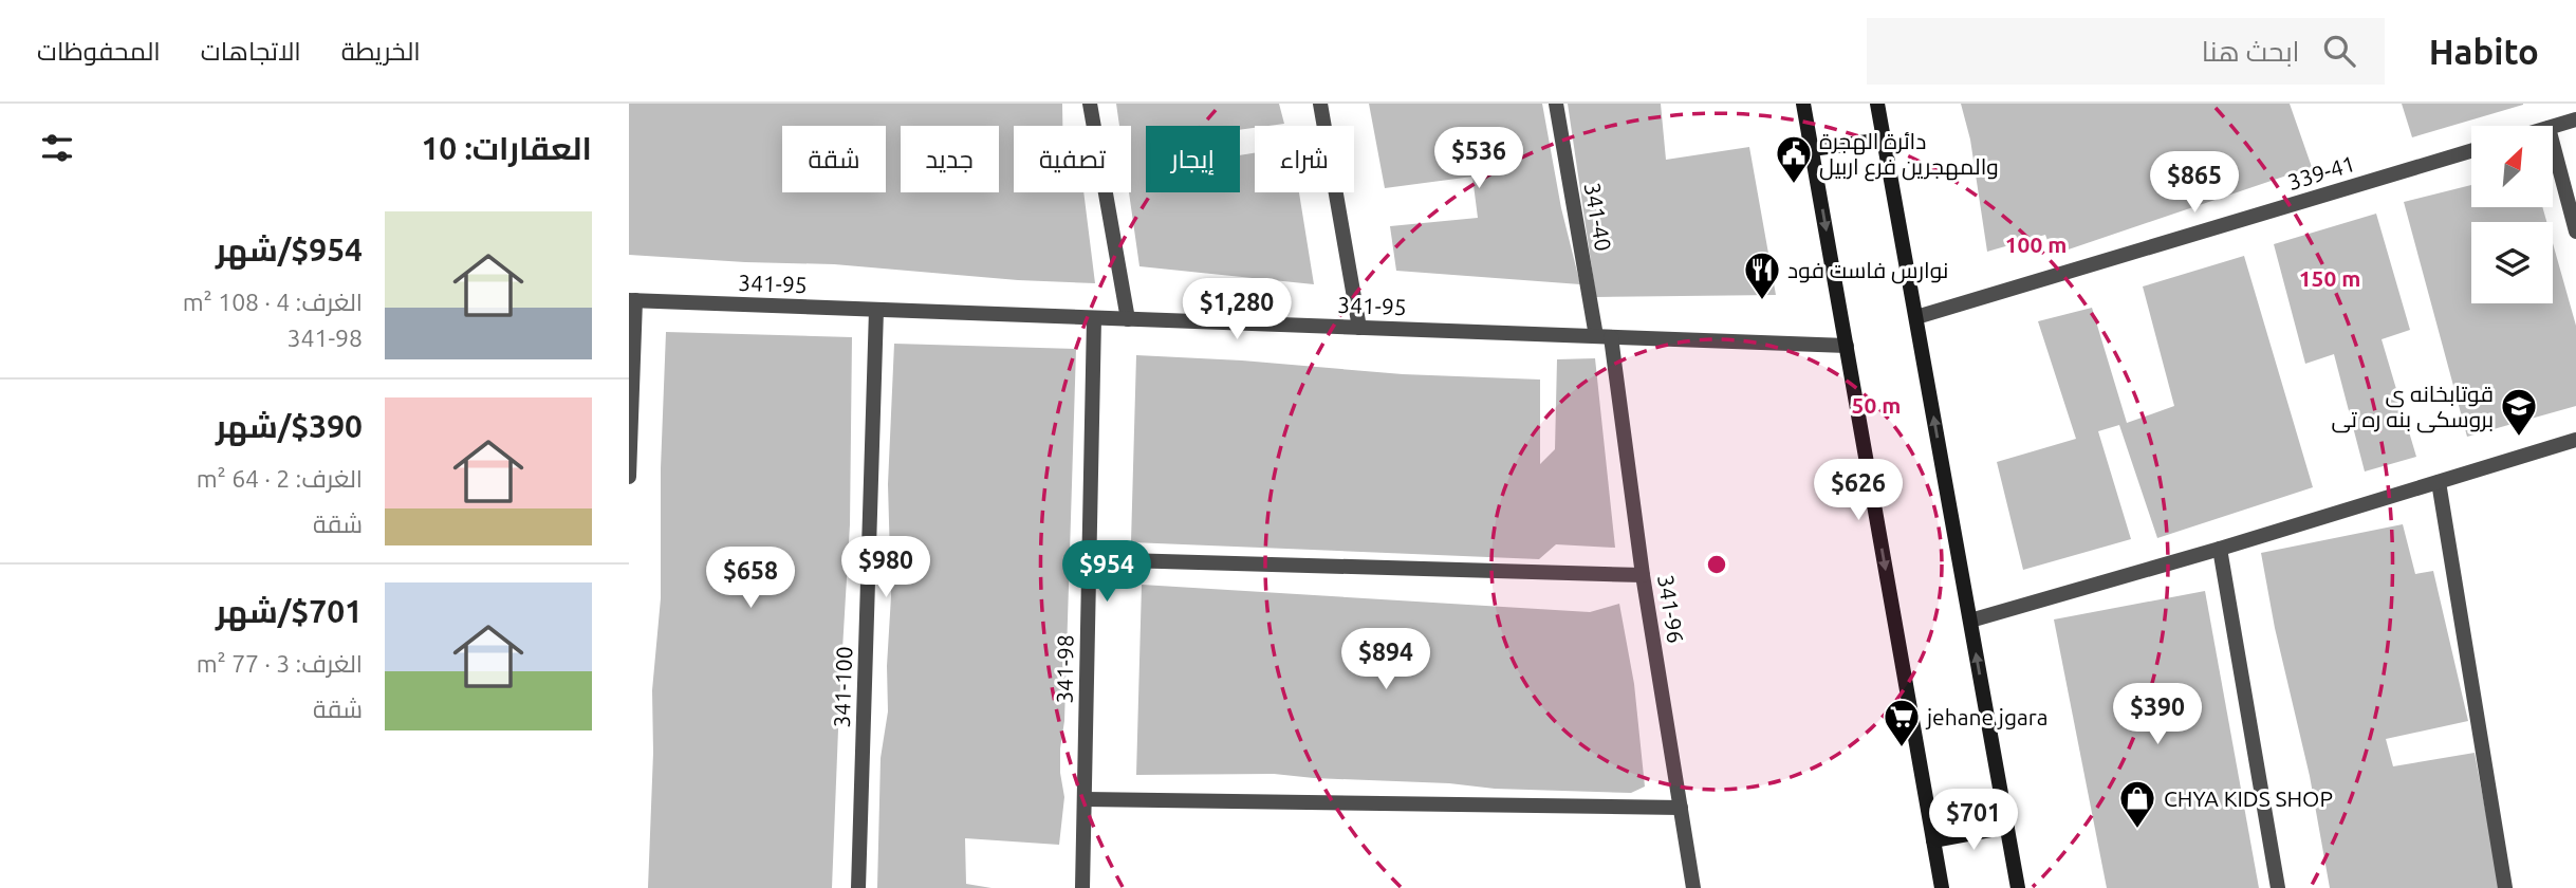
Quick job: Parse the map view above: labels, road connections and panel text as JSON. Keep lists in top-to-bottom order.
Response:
{
  "streets": {
    "street": [
      "339-41",
      "341-40",
      "341-95",
      "341-96",
      "341-98",
      "341-100"
    ]
  },
  "crossings": [
    ["341-40", "341-95"],
    ["341-40", "341-96"],
    ["341-95", "341-96"],
    ["341-95", "341-98"],
    ["341-95", "341-100"]
  ],
  "places": {
    "public building": ["دائرة الهجرة والمهجرين فرع اربيل"],
    "restaurant": ["نوارس فاست فود"],
    "school or university": ["قوتابخانه ى بروسكى بنه ره تى"],
    "supermarket": ["jehane jgara"],
    "shop": ["CHYA KIDS SHOP"]
  },
  "north": "top right",
  "page": {
    "header": "Habito",
    "search": "ابحث هنا",
    "nav": ["الخريطة", "الاتجاهات", "المحفوظات"],
    "heading": "العقارات: 10",
    "chip": [
      "شراء",
      "إيجار",
      "تصفية",
      "جديد",
      "شقة"
    ],
    "price": [
      "$536",
      "$865",
      "$1,280",
      "$626",
      "$980",
      "$954",
      "$658",
      "$894",
      "$390",
      "$701"
    ],
    "list": [
      {
        "name": "$954/شهر",
        "note": "الغرف: 4 · 108 m² · 341-98"
      },
      {
        "name": "$390/شهر",
        "note": "الغرف: 2 · 64 m² · شقة"
      },
      {
        "name": "$701/شهر",
        "note": "الغرف: 3 · 77 m² · شقة"
      }
    ]
  },
  "rings": ["100 m", "150 m", "50 m"]
}
